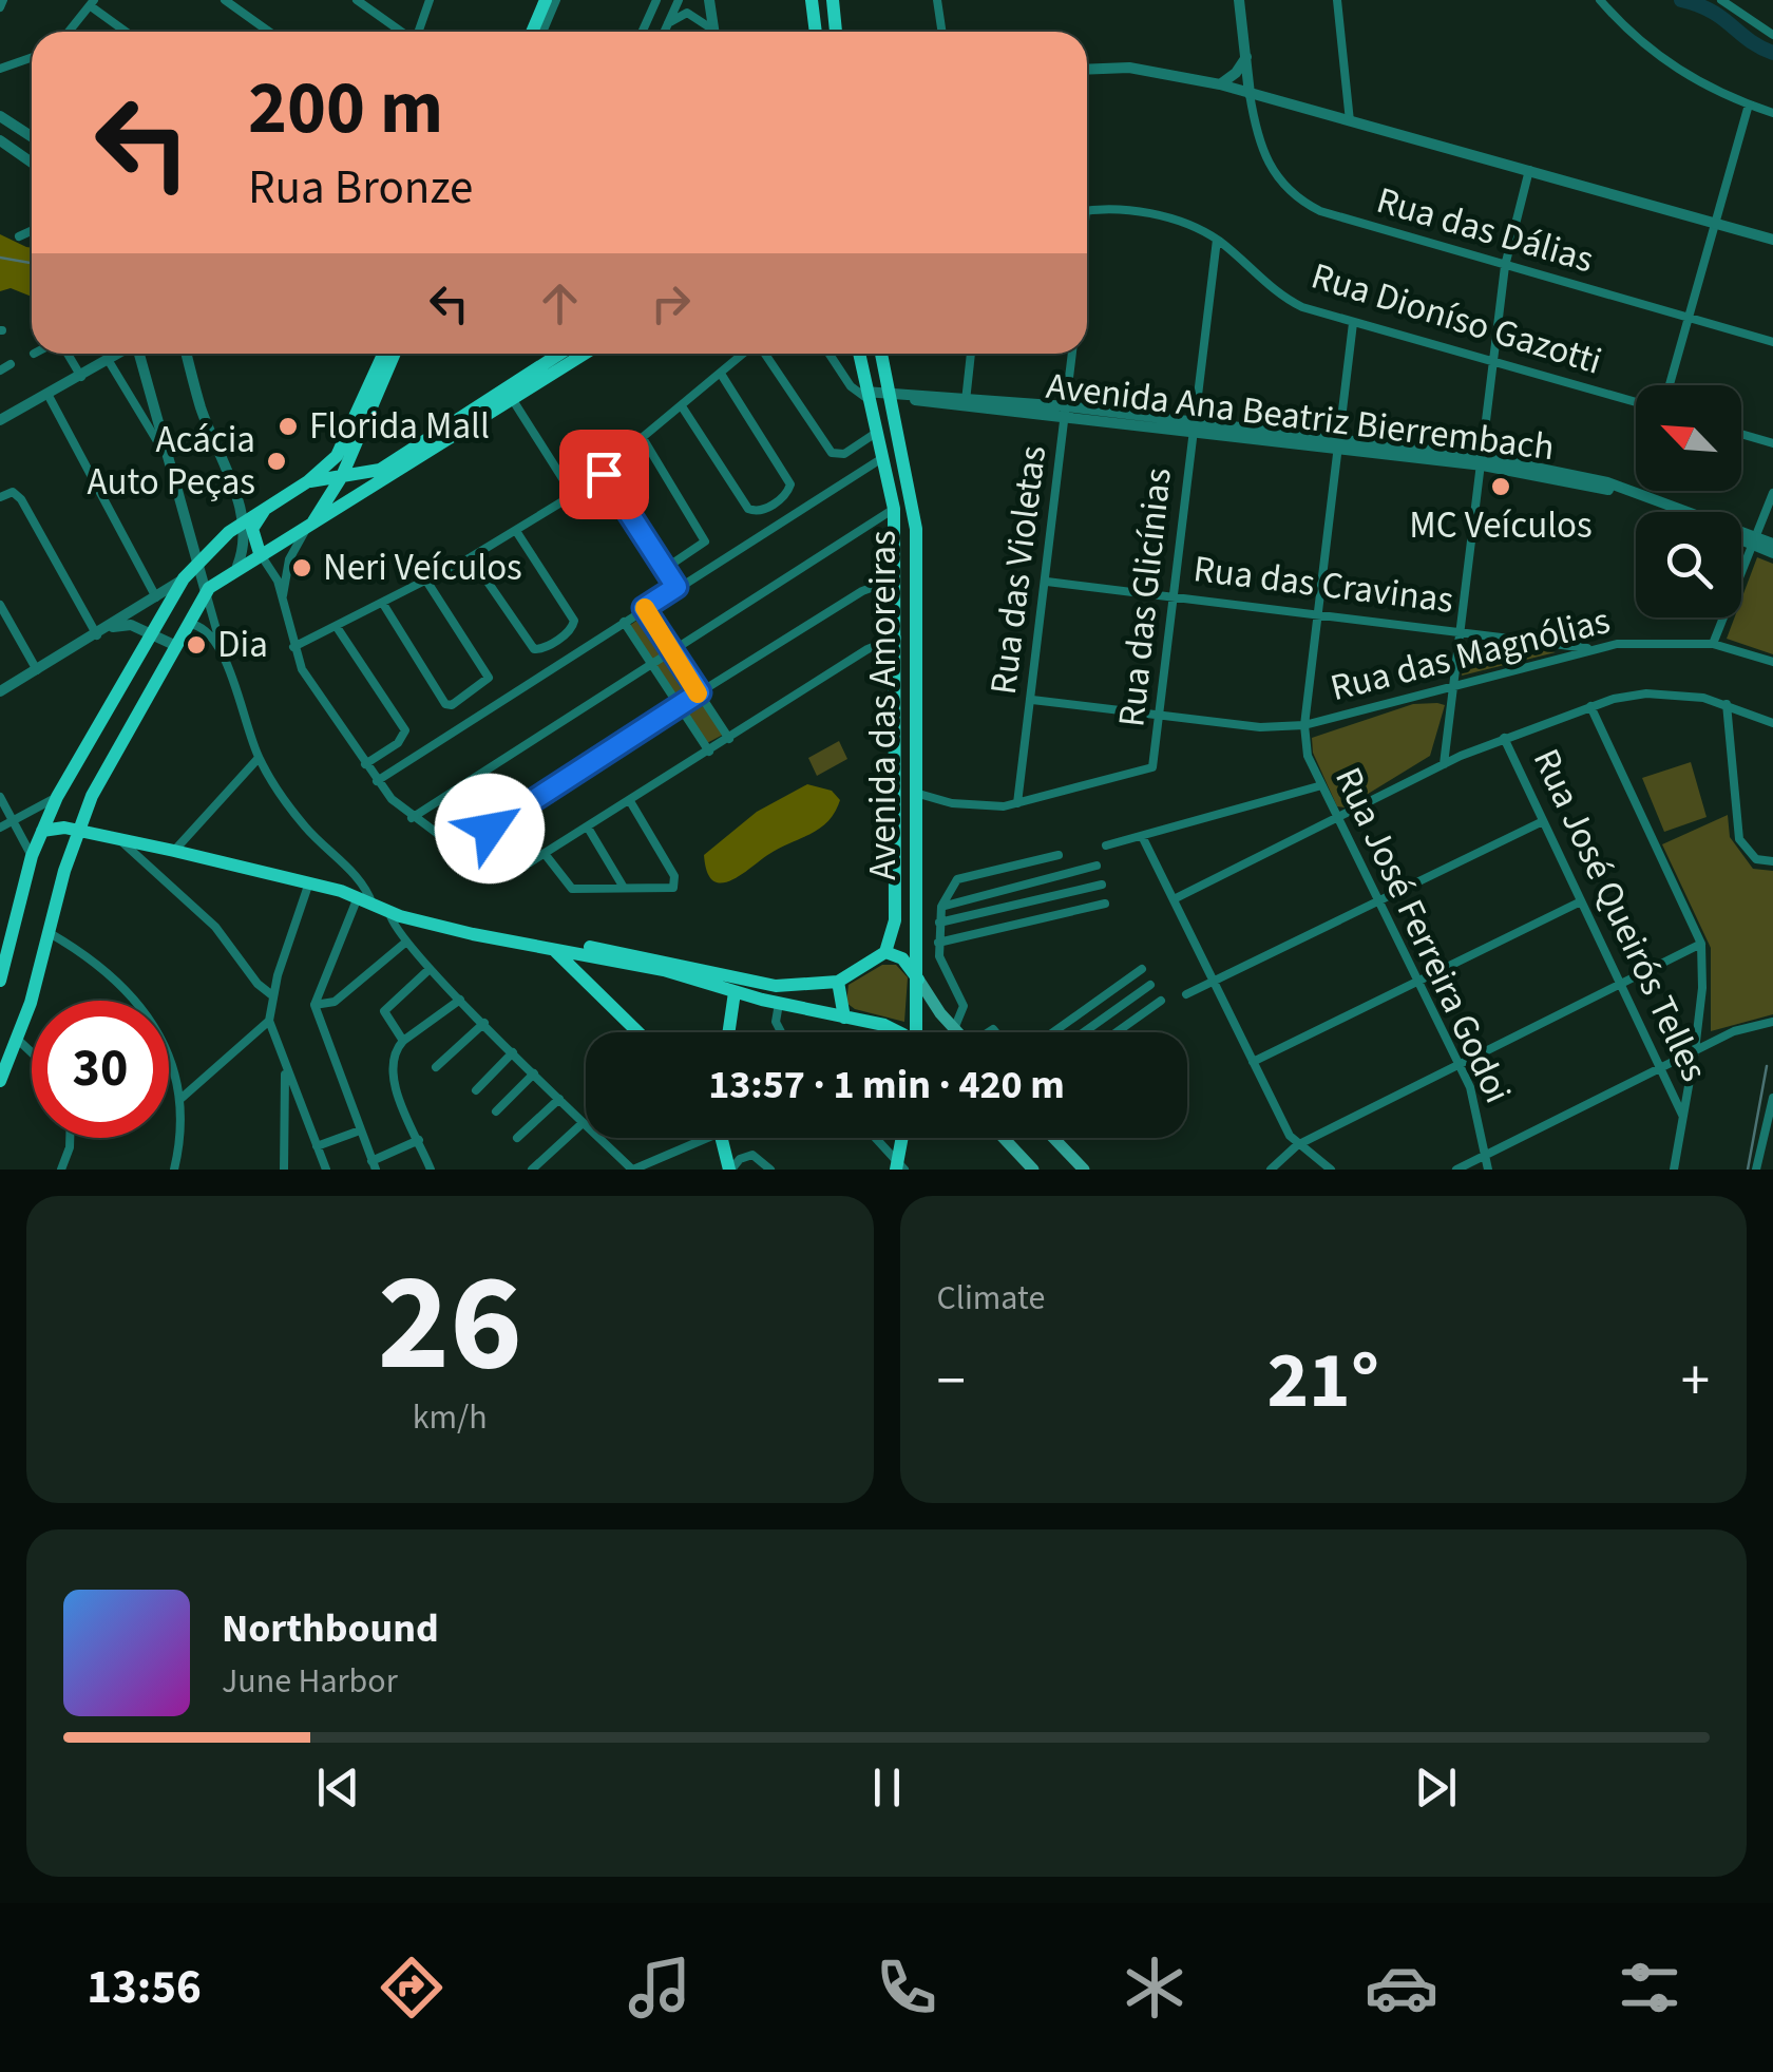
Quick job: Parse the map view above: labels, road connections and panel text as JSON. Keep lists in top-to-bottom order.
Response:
{
  "streets": {
    "main road": ["Avenida das Amoreiras"],
    "street": [
      "Rua das Dálias",
      "Rua Dioníso Gazotti",
      "Avenida Ana Beatriz Bierrembach",
      "Rua das Violetas",
      "Rua das Cravinas",
      "Rua das Glicínias",
      "Rua das Magnólias",
      "Rua José Queirós Telles",
      "Rua José Ferreira Godoi"
    ]
  },
  "crossings": [
    ["Rua Dioníso Gazotti", "Rua das Glicínias"],
    ["Avenida Ana Beatriz Bierrembach", "Rua das Violetas"],
    ["Avenida Ana Beatriz Bierrembach", "Rua das Glicínias"],
    ["Avenida Ana Beatriz Bierrembach", "Avenida das Amoreiras"],
    ["Rua das Violetas", "Rua das Cravinas"],
    ["Rua das Violetas", "Rua das Glicínias"],
    ["Rua das Violetas", "Rua das Magnólias"],
    ["Rua das Cravinas", "Rua das Glicínias"],
    ["Rua das Cravinas", "Rua das Magnólias"],
    ["Rua das Glicínias", "Rua das Magnólias"],
    ["Rua das Magnólias", "Rua José Ferreira Godoi"]
  ],
  "places": [
    "Florida Mall",
    "Acácia Auto Peças",
    "MC Veículos",
    "Neri Veículos",
    "Dia"
  ],
  "north": "top left",
  "page": {
    "turn": ["200 m", "Rua Bronze"],
    "limit": "30",
    "trip": "13:57 · 1 min · 420 m",
    "tile": [
      ["26", "km/h"],
      "Climate"
    ],
    "heat": ["−", "21°", "+"],
    "song": ["Northbound", "June Harbor"],
    "tabs": "13:56"
  }
}
